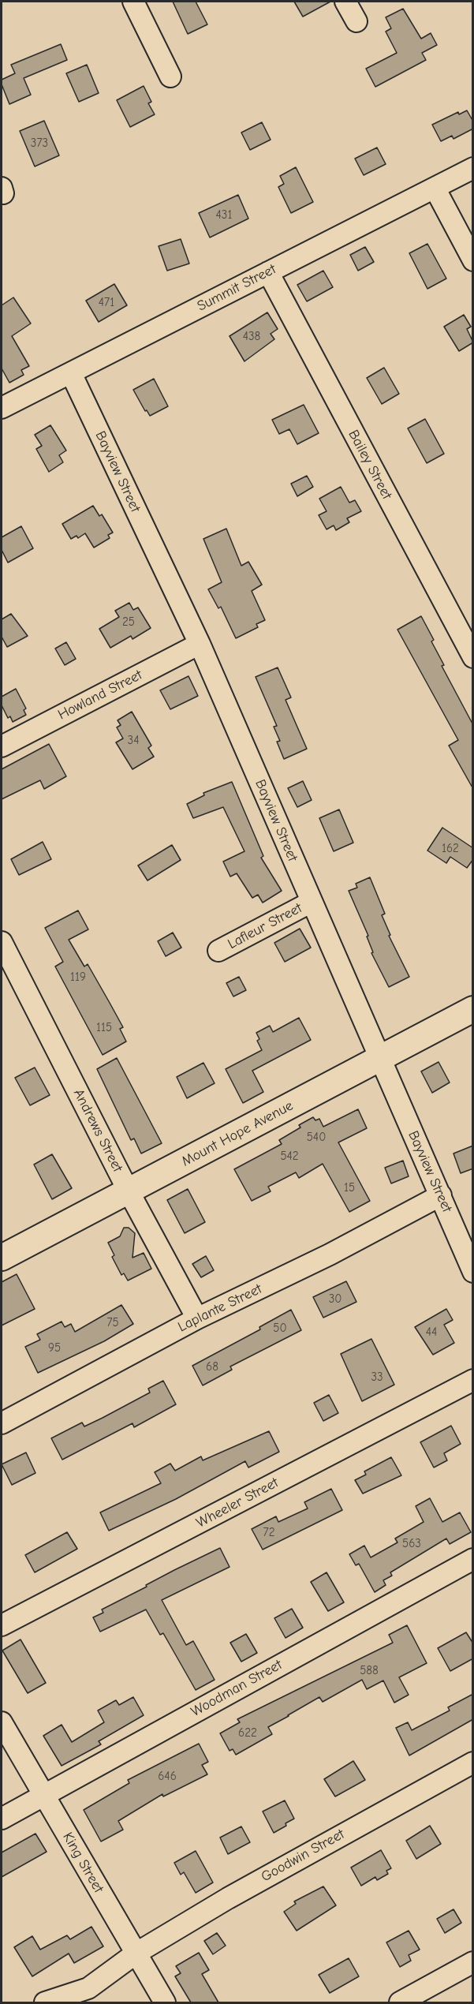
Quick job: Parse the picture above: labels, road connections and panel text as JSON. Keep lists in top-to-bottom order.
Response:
{
  "streets": {
    "main road": ["Mount Hope Avenue"],
    "street": [
      "Summit Street",
      "Bailey Street",
      "Bayview Street",
      "Howland Street",
      "Lafleur Street",
      "Andrews Street",
      "Laplante Street",
      "Wheeler Street",
      "Woodman Street",
      "Goodwin Street",
      "King Street"
    ]
  },
  "crossings": [
    ["Summit Street", "Bailey Street"],
    ["Summit Street", "Bayview Street"],
    ["Bayview Street", "Howland Street"],
    ["Bayview Street", "Lafleur Street"],
    ["Bayview Street", "Mount Hope Avenue"],
    ["Bayview Street", "Laplante Street"],
    ["Andrews Street", "Mount Hope Avenue"],
    ["Andrews Street", "Laplante Street"],
    ["Woodman Street", "King Street"],
    ["Goodwin Street", "King Street"]
  ],
  "house_numbers": [
    "373",
    "431",
    "471",
    "438",
    "25",
    "34",
    "162",
    "119",
    "115",
    "540",
    "542",
    "15",
    "30",
    "75",
    "50",
    "44",
    "95",
    "68",
    "33",
    "72",
    "563",
    "588",
    "622",
    "646"
  ]
}
